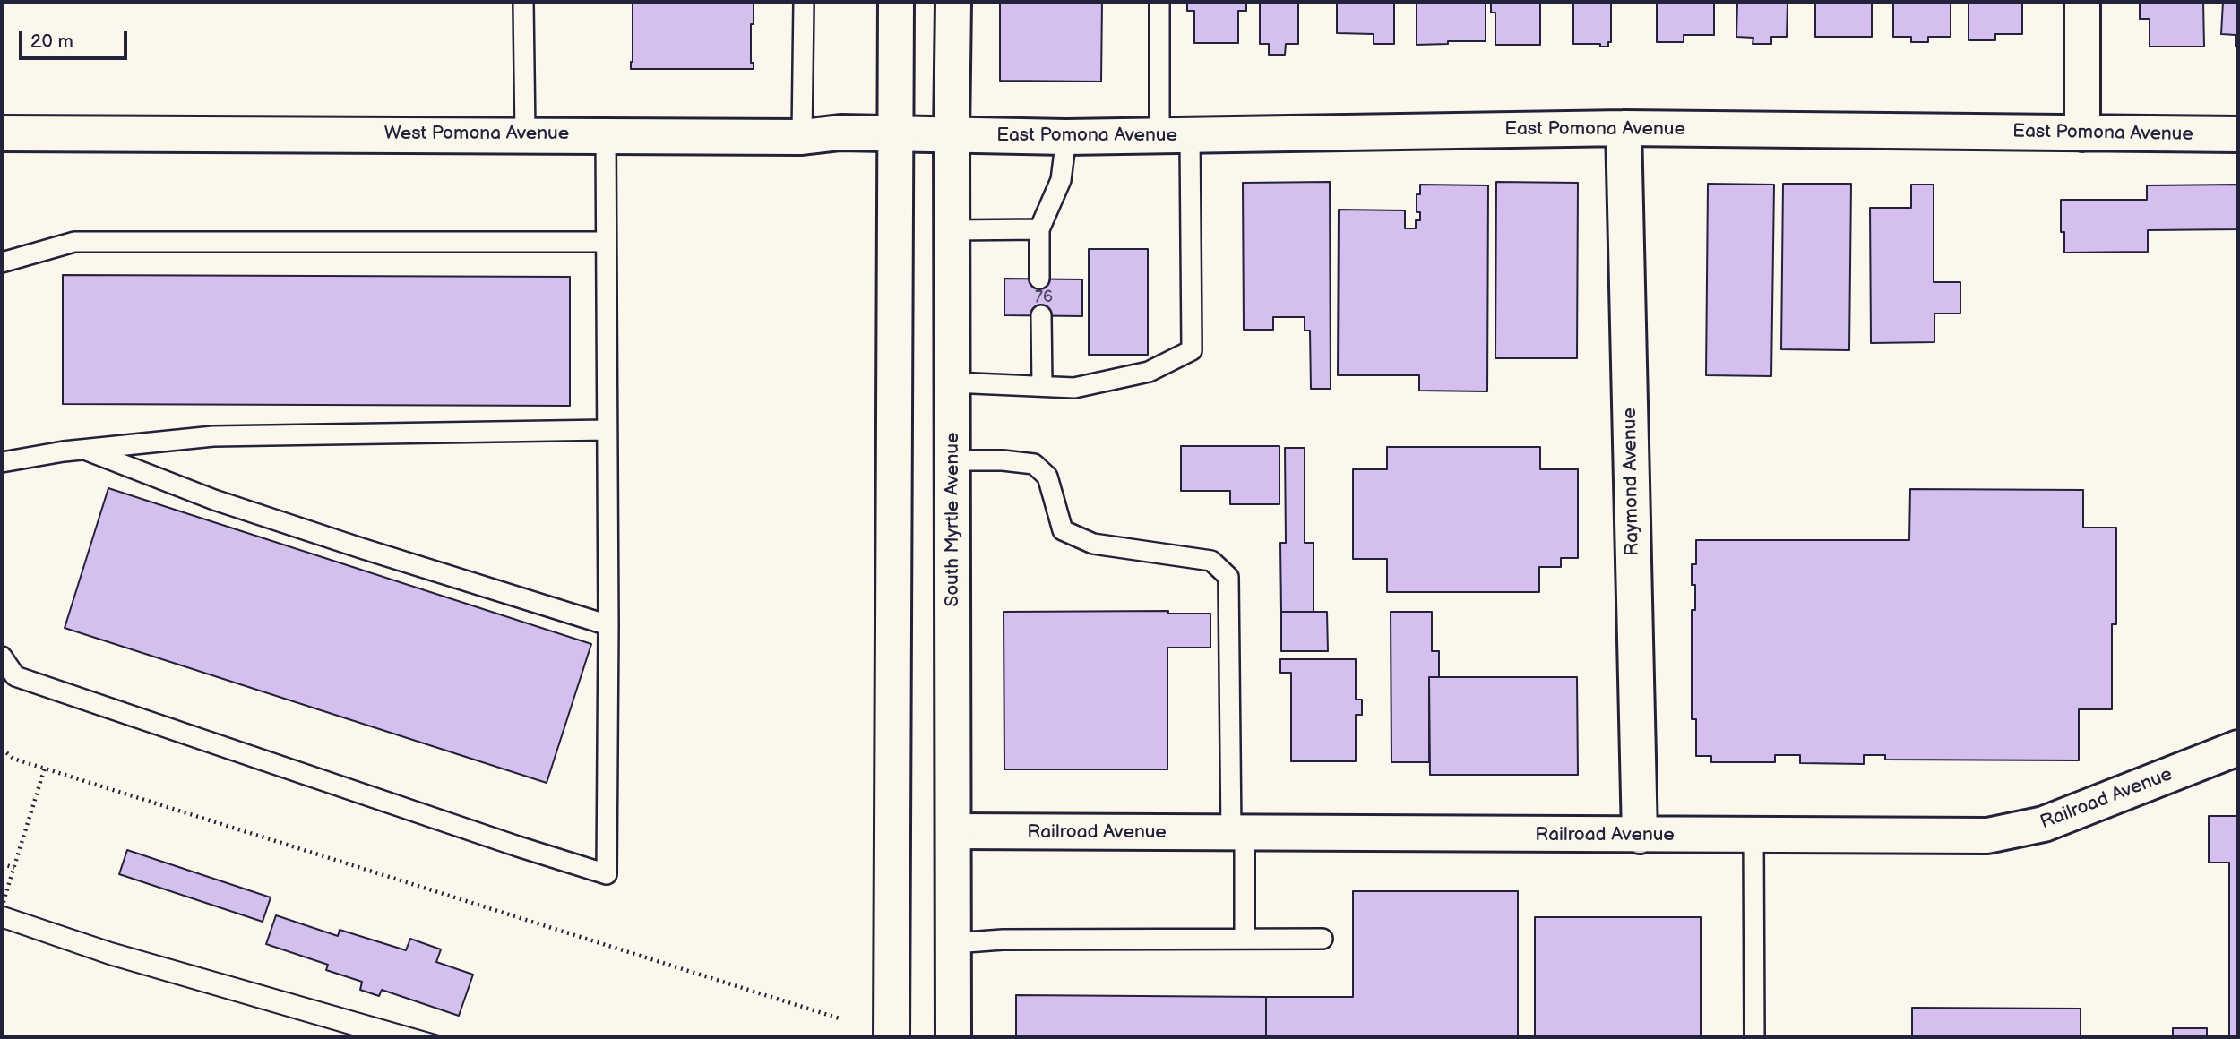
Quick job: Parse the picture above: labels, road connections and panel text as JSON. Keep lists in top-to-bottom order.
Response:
{
  "streets": {
    "street": [
      "East Pomona Avenue",
      "West Pomona Avenue",
      "Raymond Avenue",
      "South Myrtle Avenue",
      "Railroad Avenue"
    ]
  },
  "crossings": [
    ["East Pomona Avenue", "West Pomona Avenue"],
    ["East Pomona Avenue", "Raymond Avenue"],
    ["East Pomona Avenue", "South Myrtle Avenue"],
    ["West Pomona Avenue", "South Myrtle Avenue"],
    ["Raymond Avenue", "Railroad Avenue"],
    ["South Myrtle Avenue", "Railroad Avenue"]
  ],
  "house_numbers": ["76"],
  "scale_bar": "20 m"
}
